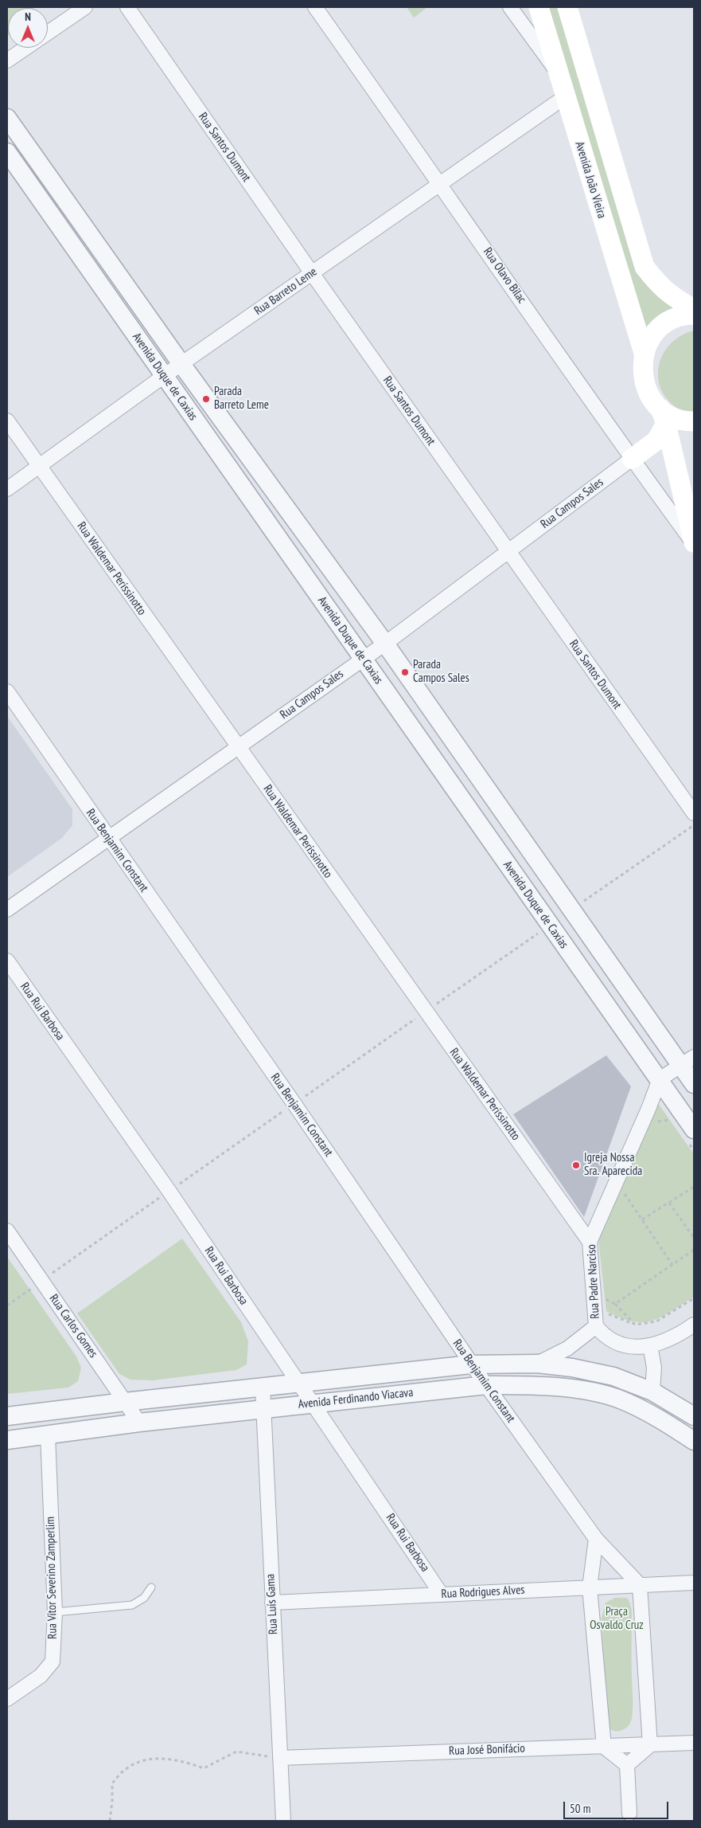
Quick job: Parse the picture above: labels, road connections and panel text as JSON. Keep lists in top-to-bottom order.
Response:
{
  "streets": {
    "main road": ["Avenida João Vieira"],
    "street": [
      "Rua Santos Dumont",
      "Rua Olavo Bilac",
      "Rua Barreto Leme",
      "Avenida Duque de Caxias",
      "Rua Campos Sales",
      "Rua Waldemar Perissinotto",
      "Rua Benjamim Constant",
      "Rua Rui Barbosa",
      "Rua Padre Narciso",
      "Rua Carlos Gomes",
      "Avenida Ferdinando Viacava",
      "Rua Vítor Severino Zamperlim",
      "Rua Rodrigues Alves",
      "Rua Luís Gama",
      "Rua José Bonifácio"
    ]
  },
  "crossings": [
    ["Rua Santos Dumont", "Rua Barreto Leme"],
    ["Rua Santos Dumont", "Rua Campos Sales"],
    ["Avenida João Vieira", "Rua Barreto Leme"],
    ["Rua Olavo Bilac", "Rua Barreto Leme"],
    ["Rua Olavo Bilac", "Rua Campos Sales"],
    ["Rua Barreto Leme", "Avenida Duque de Caxias"],
    ["Rua Barreto Leme", "Rua Waldemar Perissinotto"],
    ["Avenida Duque de Caxias", "Rua Campos Sales"],
    ["Avenida Duque de Caxias", "Rua Padre Narciso"],
    ["Rua Campos Sales", "Rua Waldemar Perissinotto"],
    ["Rua Campos Sales", "Rua Benjamim Constant"],
    ["Rua Waldemar Perissinotto", "Rua Padre Narciso"],
    ["Rua Benjamim Constant", "Avenida Ferdinando Viacava"],
    ["Rua Benjamim Constant", "Rua Rodrigues Alves"],
    ["Rua Rui Barbosa", "Avenida Ferdinando Viacava"],
    ["Rua Rui Barbosa", "Rua Rodrigues Alves"],
    ["Rua Padre Narciso", "Avenida Ferdinando Viacava"],
    ["Rua Carlos Gomes", "Avenida Ferdinando Viacava"],
    ["Avenida Ferdinando Viacava", "Rua Vítor Severino Zamperlim"],
    ["Avenida Ferdinando Viacava", "Rua Luís Gama"],
    ["Rua Rodrigues Alves", "Rua Luís Gama"],
    ["Rua Luís Gama", "Rua José Bonifácio"]
  ],
  "parks": ["Praça Osvaldo Cruz"],
  "places": ["Parada Barreto Leme", "Parada Campos Sales", "Igreja Nossa Sra. Aparecida"],
  "scale_bar": "50 m",
  "north": "top"
}
